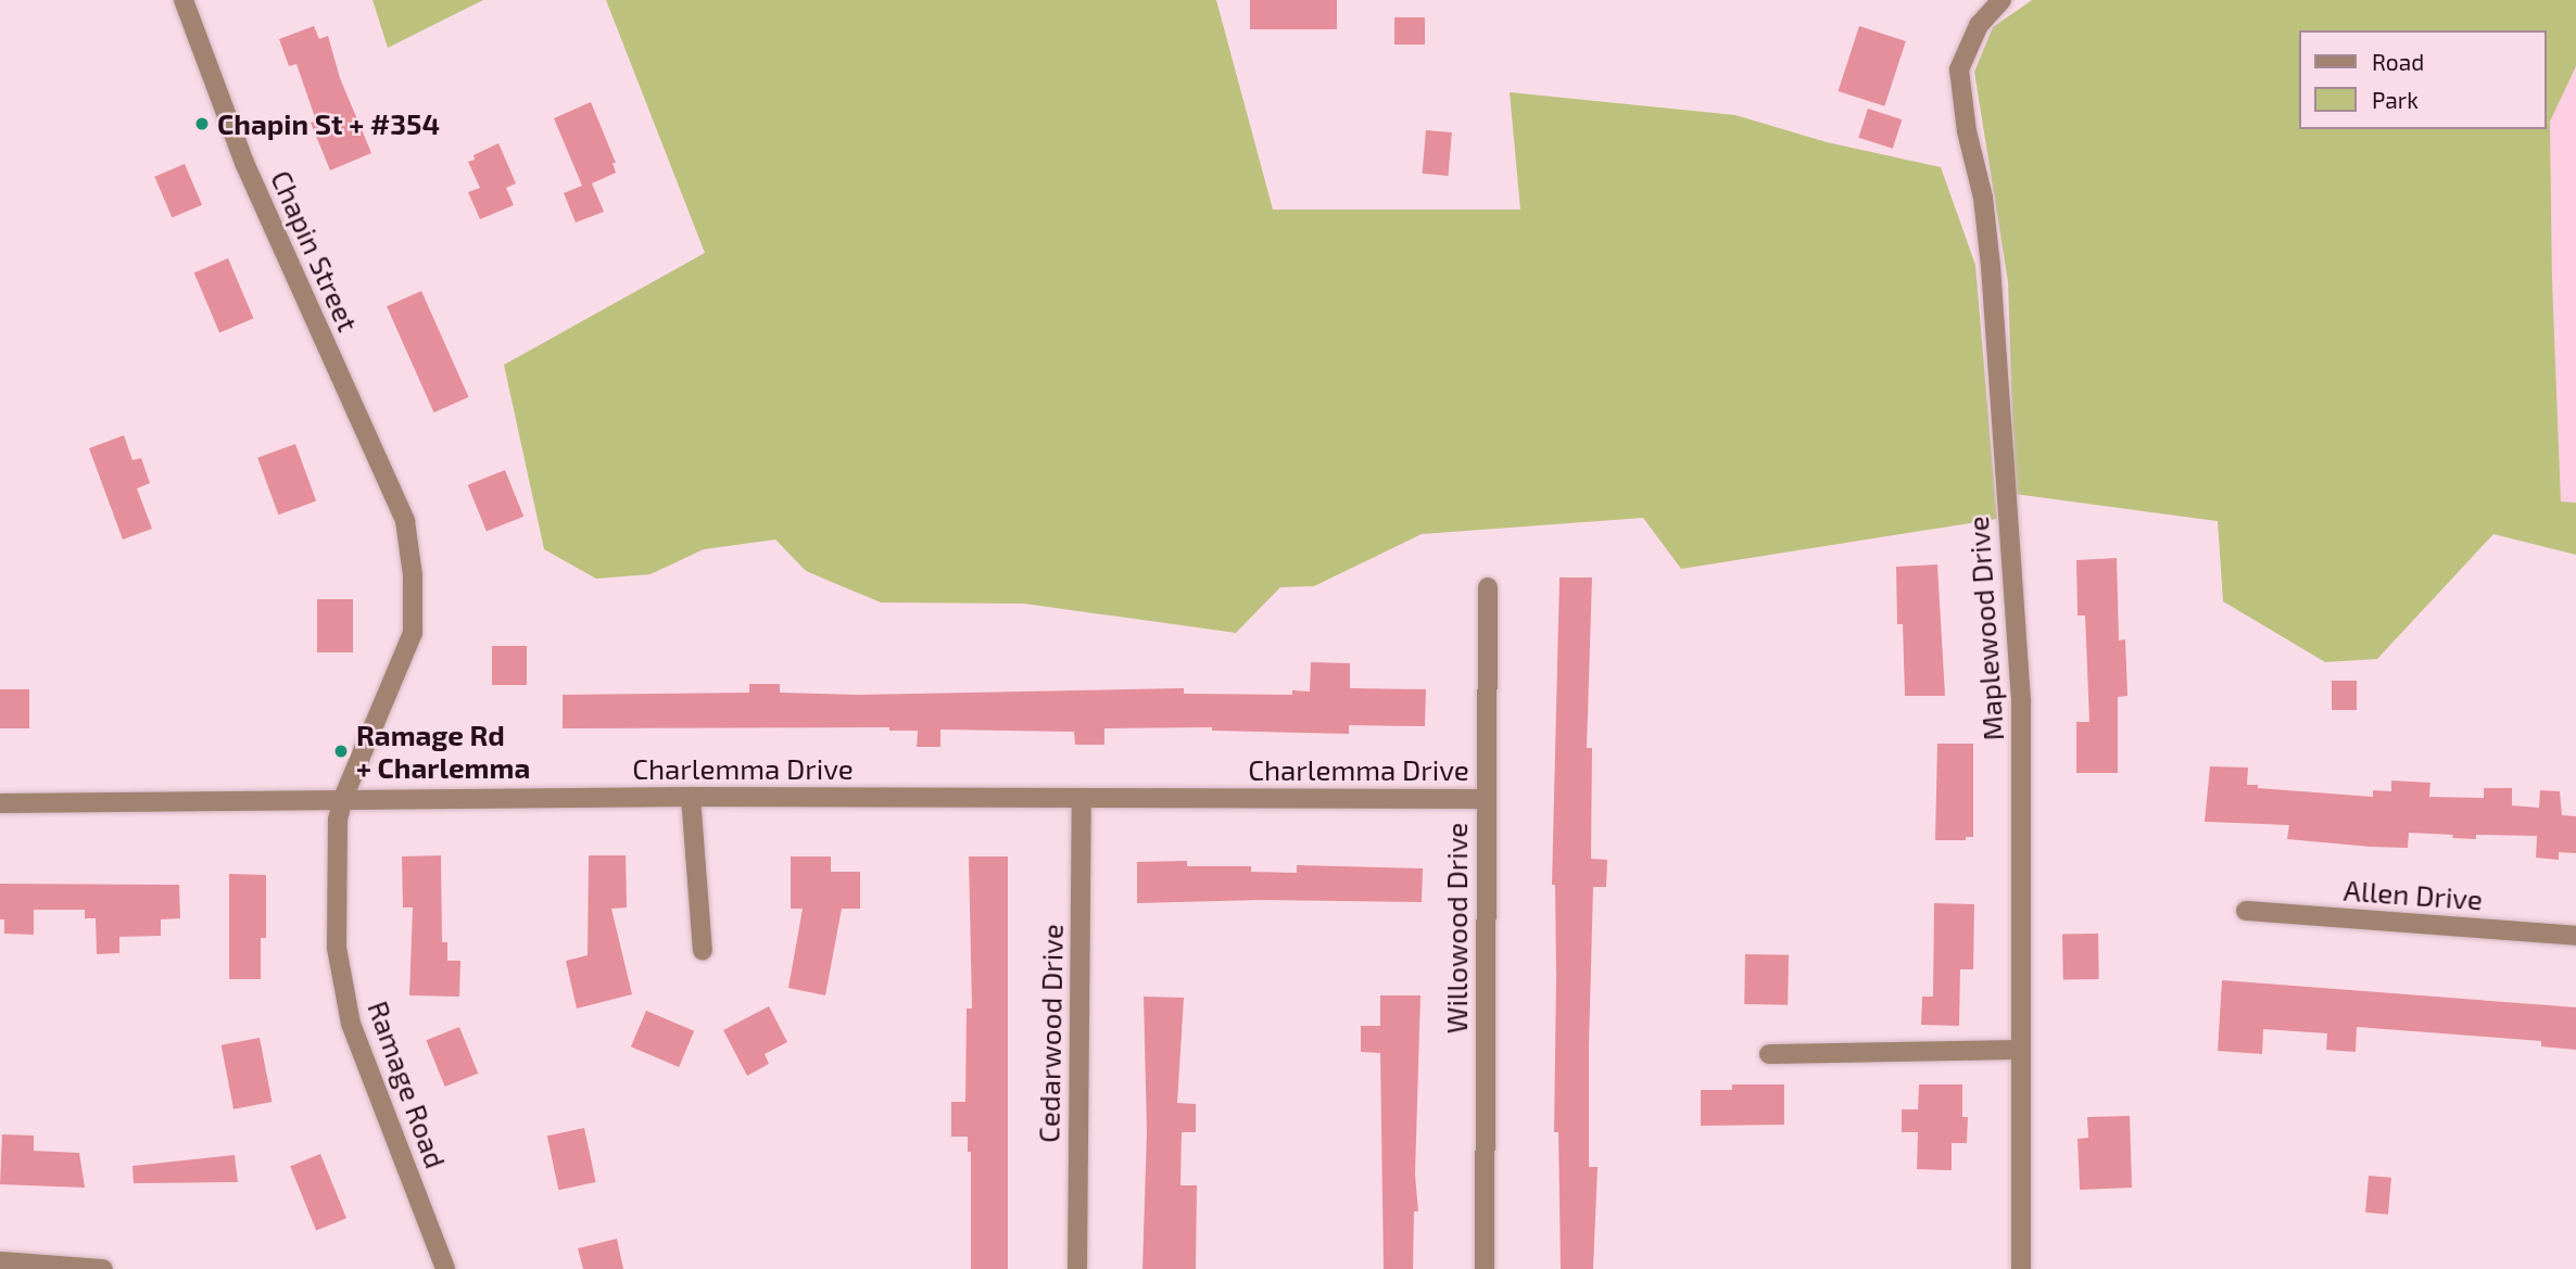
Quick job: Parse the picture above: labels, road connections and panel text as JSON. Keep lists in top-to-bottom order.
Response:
{
  "streets": {
    "street": [
      "Chapin Street",
      "Maplewood Drive",
      "Charlemma Drive",
      "Allen Drive",
      "Willowood Drive",
      "Cedarwood Drive",
      "Ramage Road"
    ]
  },
  "crossings": [
    ["Chapin Street", "Ramage Road"],
    ["Charlemma Drive", "Willowood Drive"],
    ["Charlemma Drive", "Cedarwood Drive"],
    ["Charlemma Drive", "Ramage Road"]
  ],
  "places": ["Chapin St + #354", "Ramage Rd + Charlemma"],
  "legend": ["Road", "Park"]
}
